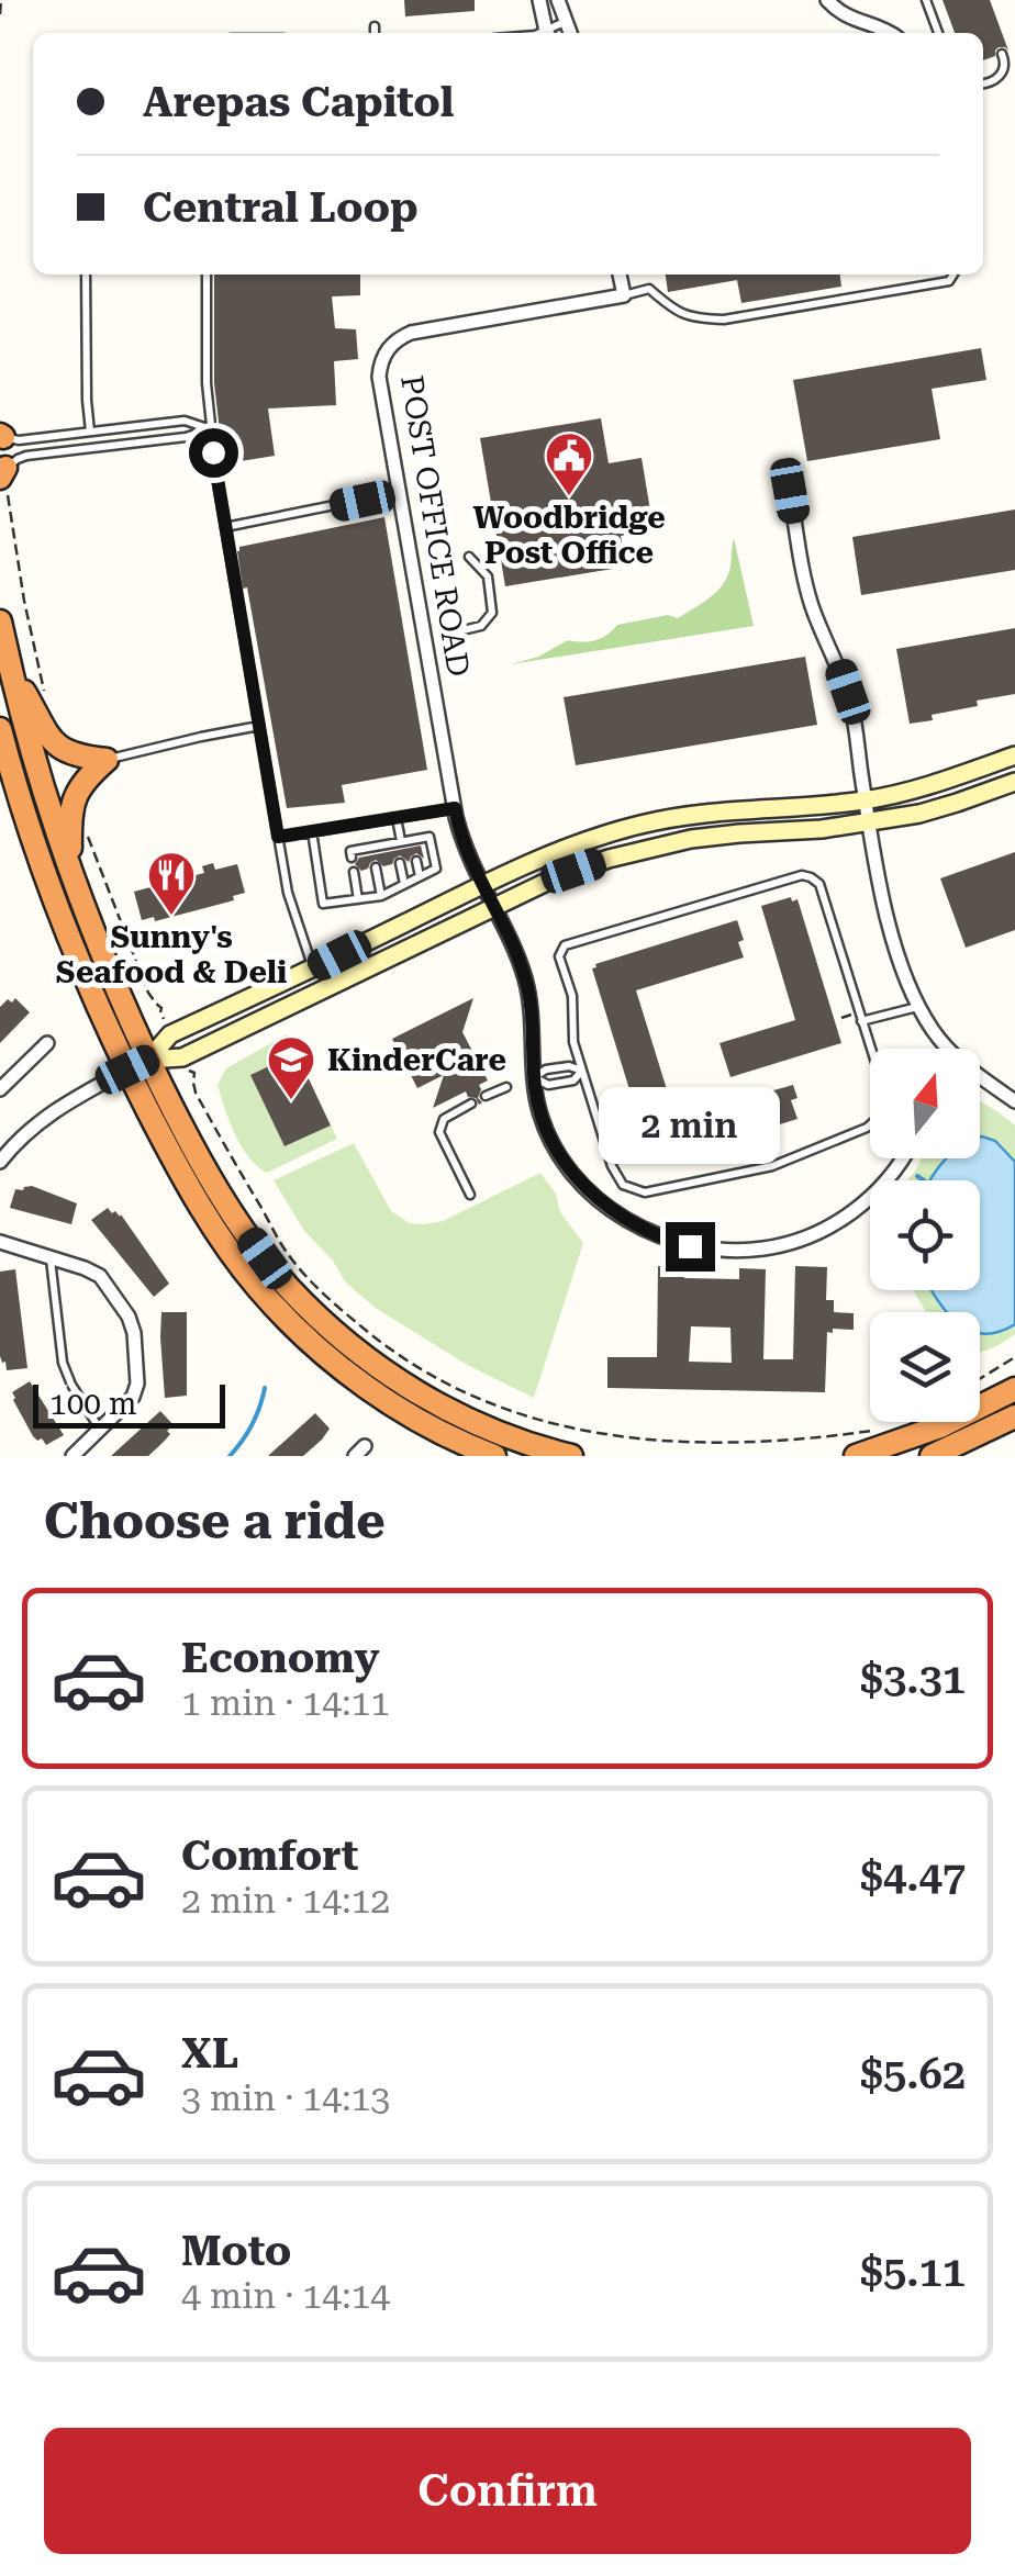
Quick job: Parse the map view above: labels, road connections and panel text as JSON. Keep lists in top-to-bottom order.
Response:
{
  "streets": {
    "street": ["POST OFFICE ROAD"]
  },
  "places": {
    "public building": ["Woodbridge Post Office"],
    "restaurant": ["Sunny's Seafood & Deli"],
    "school or university": ["KinderCare"]
  },
  "scale_bar": "100 m",
  "north": "top",
  "page": {
    "banner": ["Arepas Capitol", "Central Loop"],
    "bubble": "2 min",
    "scale": "100 m",
    "heading": "Choose a ride",
    "list": [
      {
        "name": "Economy",
        "note": "1 min · 14:11",
        "value": "$3.31"
      },
      {
        "name": "Comfort",
        "note": "2 min · 14:12",
        "value": "$4.47"
      },
      {
        "name": "XL",
        "note": "3 min · 14:13",
        "value": "$5.62"
      },
      {
        "name": "Moto",
        "note": "4 min · 14:14",
        "value": "$5.11"
      }
    ],
    "buttons": "Confirm"
  }
}
